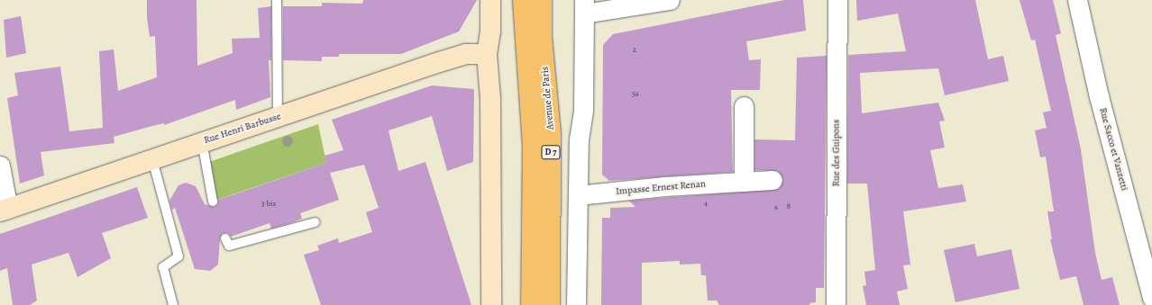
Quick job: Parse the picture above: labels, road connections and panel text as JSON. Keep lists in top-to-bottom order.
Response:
{
  "streets": {
    "main road": ["Avenue de Paris", "Rue Henri Barbusse", "D 7"],
    "street": ["Rue Sacco et Vanzetti", "Rue des Guipons", "Impasse Ernest Renan"]
  },
  "house_numbers": [
    "2",
    "56",
    "4",
    "3 bis",
    "8",
    "6"
  ]
}
